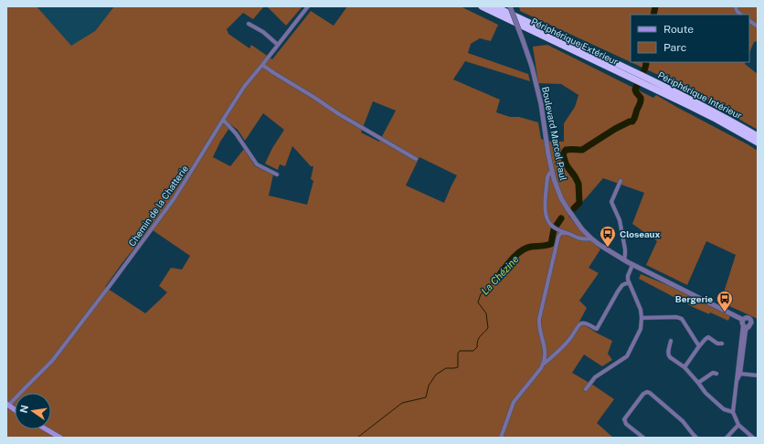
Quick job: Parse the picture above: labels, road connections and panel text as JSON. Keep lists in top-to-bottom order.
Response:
{
  "streets": {
    "highway": ["Périphérique Extérieur", "Périphérique Intérieur"],
    "street": ["Boulevard Marcel Paul", "Chemin de la Chatterie"]
  },
  "crossings": [
    ["Périphérique Extérieur", "Périphérique Intérieur"]
  ],
  "water": ["La Chézine"],
  "places": {
    "bus stop": ["Closeaux", "Bergerie"]
  },
  "legend": ["Route", "Parc"],
  "north": "left"
}
